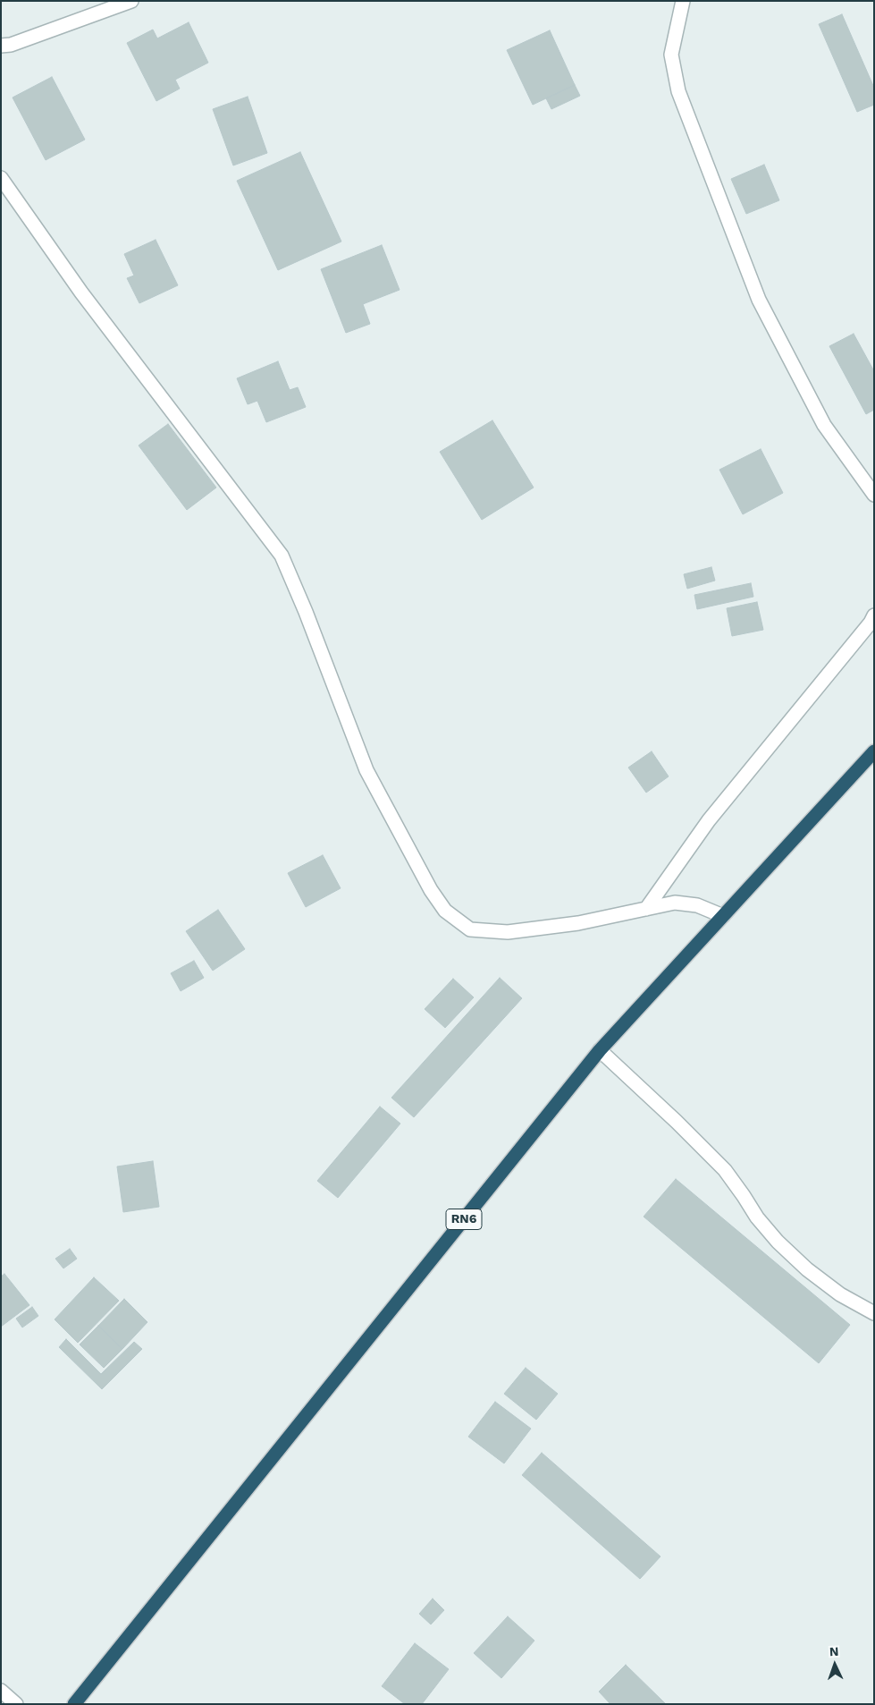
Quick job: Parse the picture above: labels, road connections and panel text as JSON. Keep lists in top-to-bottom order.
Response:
{
  "streets": {
    "highway": ["RN6"]
  },
  "north": "top"
}
